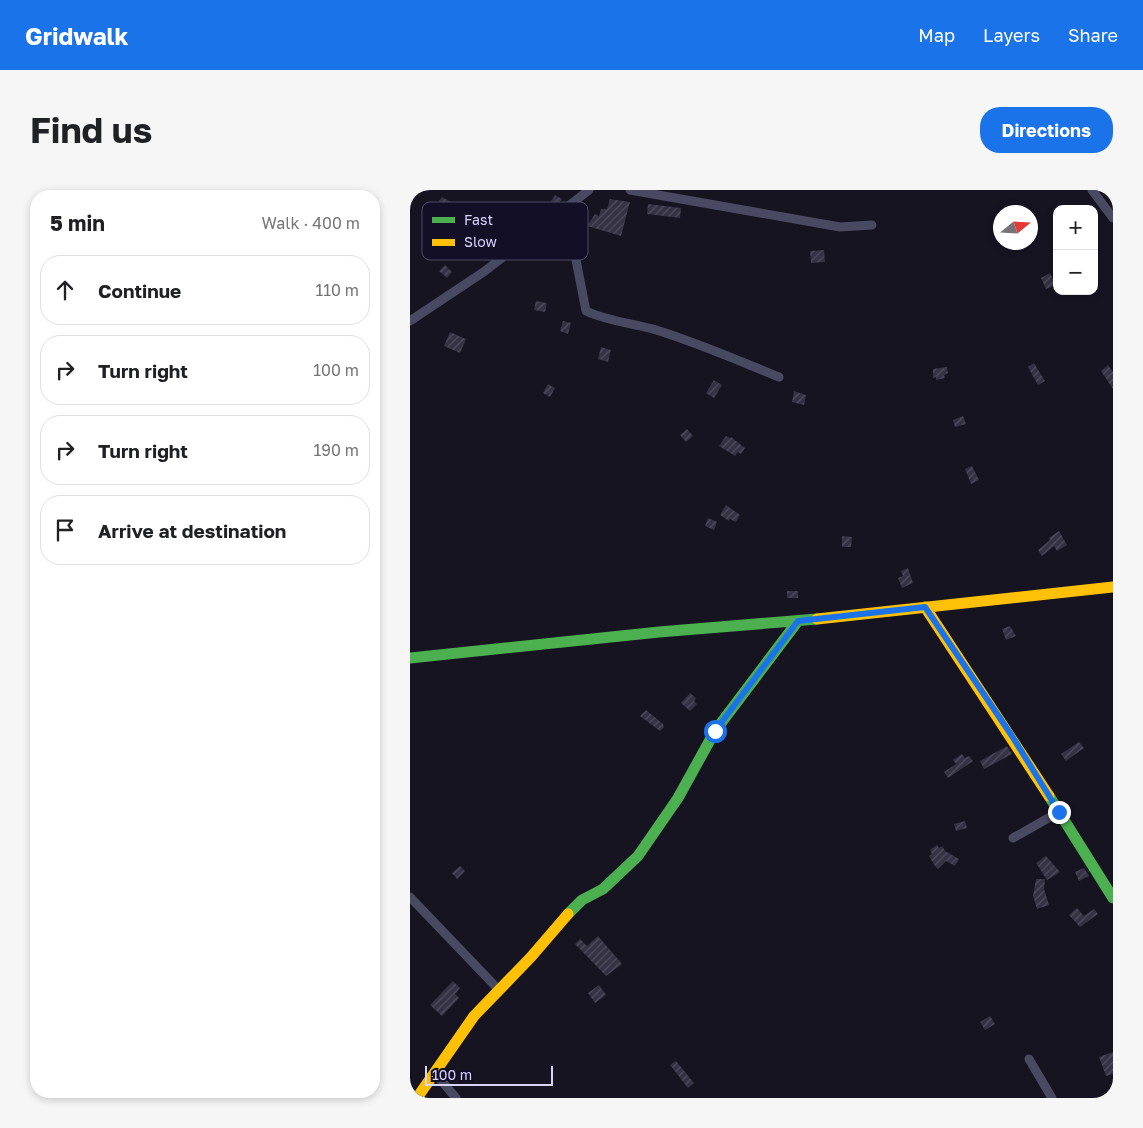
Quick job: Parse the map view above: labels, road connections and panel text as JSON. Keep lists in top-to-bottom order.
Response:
{
  "legend": ["Fast", "Slow"],
  "scale_bar": "100 m",
  "north": "right",
  "page": {
    "header": "Gridwalk",
    "nav": ["Map", "Layers", "Share"],
    "buttons": "Directions",
    "title": "Find us",
    "heading": ["5 min", "Walk · 400 m"],
    "map_buttons": ["+", "−"],
    "list": [
      ["Continue", "110 m"],
      ["Turn right", "100 m"],
      ["Turn right", "190 m"],
      "Arrive at destination"
    ],
    "scale": "100 m"
  }
}
